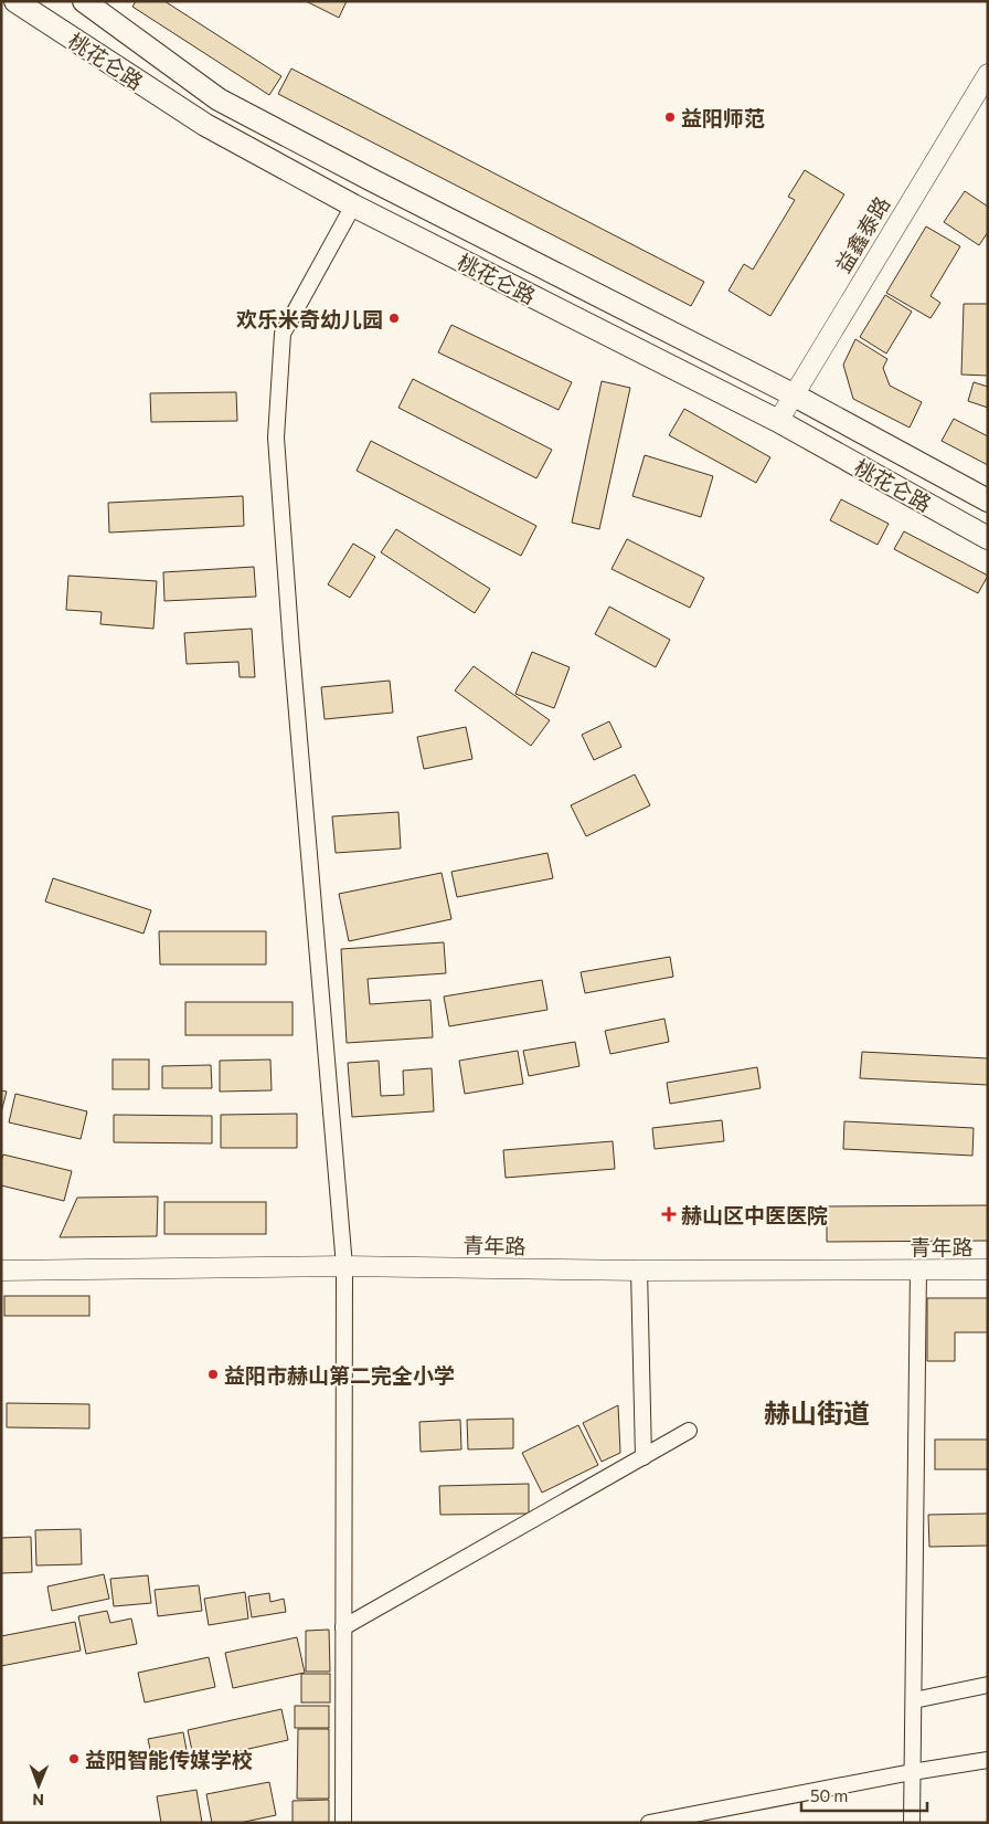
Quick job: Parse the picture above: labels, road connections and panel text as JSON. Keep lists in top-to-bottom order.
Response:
{
  "streets": {
    "main road": ["桃花仑路"],
    "street": ["益鑫泰路", "青年路"]
  },
  "crossings": [
    ["桃花仑路", "益鑫泰路"]
  ],
  "districts": ["赫山街道"],
  "places": {
    "other": [
      "益阳师范",
      "欢乐米奇幼儿园",
      "益阳市赫山第二完全小学",
      "益阳智能传媒学校"
    ],
    "health": ["赫山区中医医院"]
  },
  "scale_bar": "50 m",
  "north": "bottom"
}
